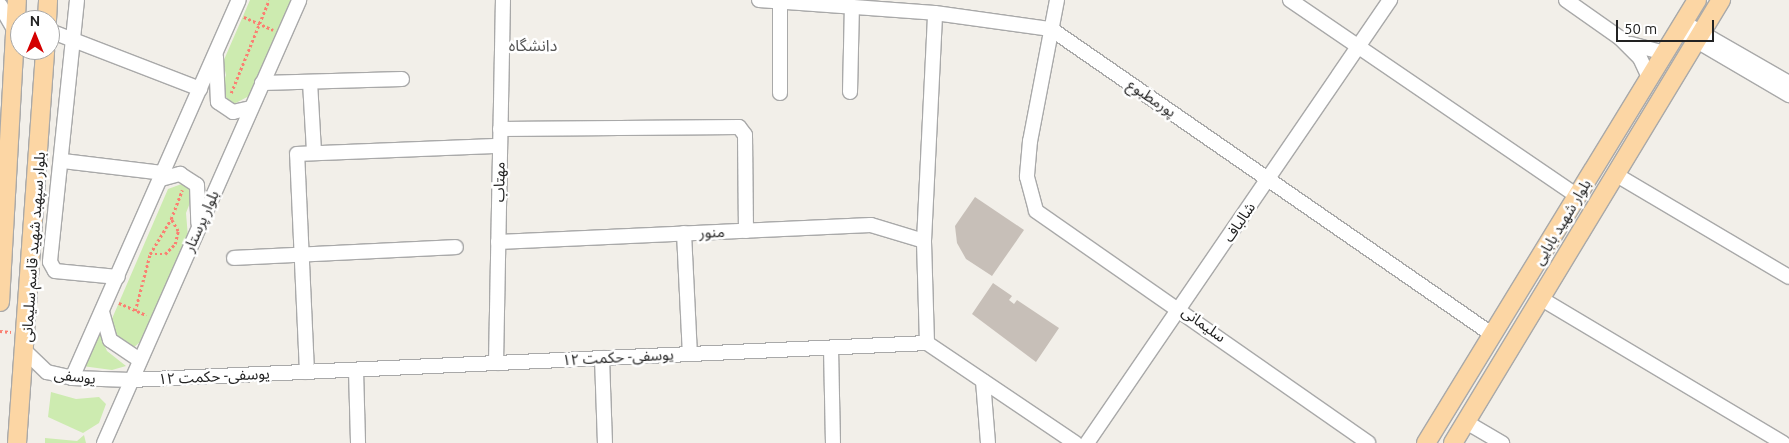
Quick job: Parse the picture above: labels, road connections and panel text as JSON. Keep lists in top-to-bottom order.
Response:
{
  "streets": {
    "main road": ["بلوار شهید بابایی", "بلوار سپهبد شهید قاسم سلیمانی"],
    "street": [
      "پورمطبوع",
      "مهتاب",
      "بلوار پرستار",
      "شالباف",
      "منور",
      "سلیمانی",
      "یوسفی- حکمت ۱۲",
      "یوسفی"
    ]
  },
  "crossings": [
    ["پورمطبوع", "شالباف"],
    ["پورمطبوع", "بلوار شهید بابایی"],
    ["پورمطبوع", "سلیمانی"],
    ["مهتاب", "منور"],
    ["مهتاب", "یوسفی- حکمت ۱۲"],
    ["بلوار پرستار", "یوسفی- حکمت ۱۲"],
    ["بلوار پرستار", "یوسفی"],
    ["شالباف", "سلیمانی"],
    ["بلوار سپهبد شهید قاسم سلیمانی", "یوسفی"],
    ["یوسفی- حکمت ۱۲", "یوسفی"]
  ],
  "districts": ["دانشگاه"],
  "scale_bar": "50 m",
  "north": "top"
}
